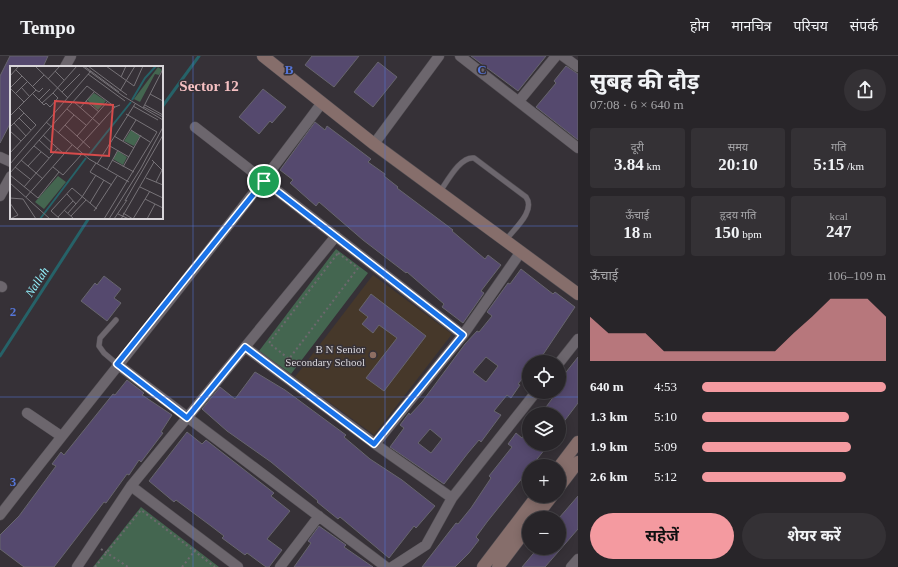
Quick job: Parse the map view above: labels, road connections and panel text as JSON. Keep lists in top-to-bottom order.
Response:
{
  "districts": ["Sector 12"],
  "water": ["Nallah"],
  "places": ["B N Senior Secondary School"],
  "page": {
    "header": "Tempo",
    "nav": [
      "होम",
      "मानचित्र",
      "परिचय",
      "संपर्क"
    ],
    "heading": ["सुबह की दौड़", "07:08 · 6 × 640 m"],
    "stats": [
      ["दूरी", "3.84 km"],
      ["समय", "20:10"],
      ["गति", "5:15 /km"],
      ["ऊँचाई", "18 m"],
      ["हृदय गति", "150 bpm"],
      ["kcal", "247"]
    ],
    "chart": ["ऊँचाई", "106–109 m"],
    "map_buttons": ["+", "−"],
    "list": [
      {
        "name": "640 m",
        "note": "4:53"
      },
      {
        "name": "1.3 km",
        "note": "5:10"
      },
      {
        "name": "1.9 km",
        "note": "5:09"
      },
      {
        "name": "2.6 km",
        "note": "5:12"
      }
    ],
    "buttons": ["सहेजें", "शेयर करें"]
  },
  "grid": {
    "columns": ["B", "C"],
    "rows": ["2", "3"]
  }
}
